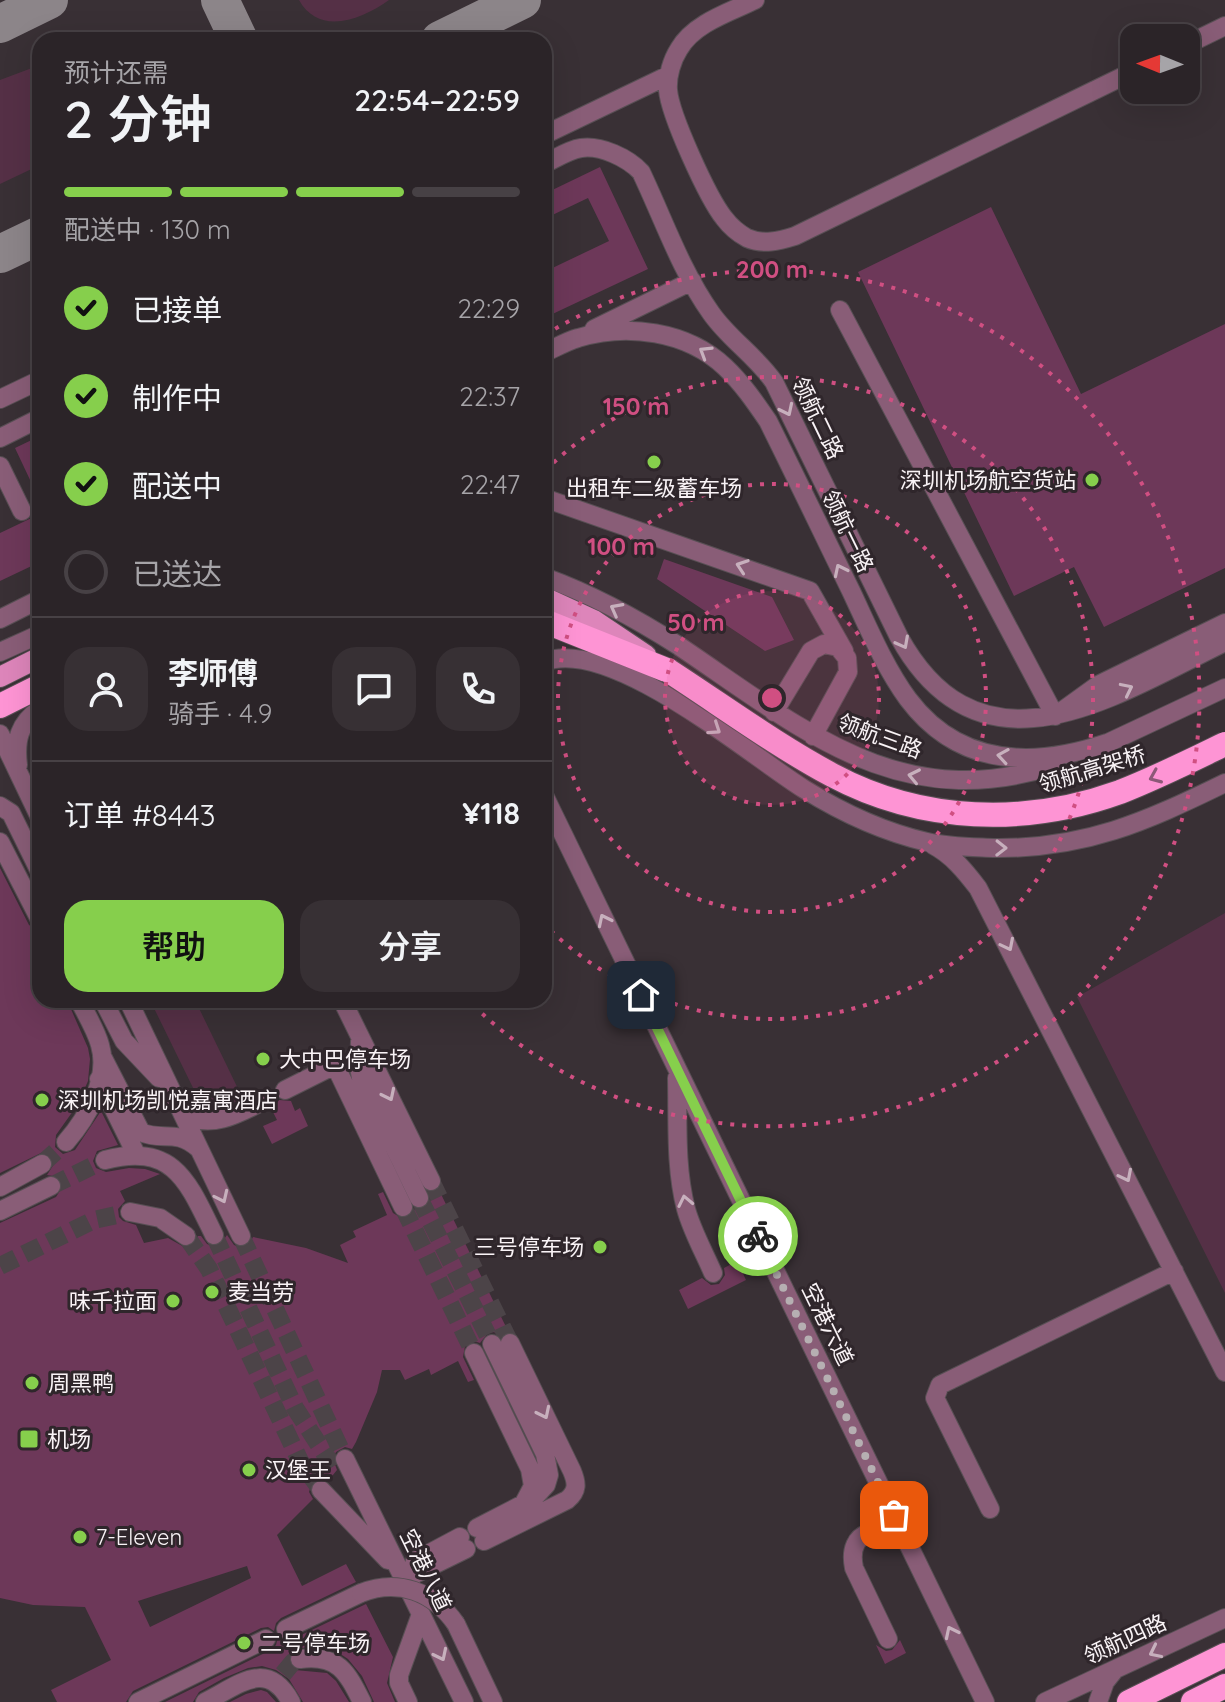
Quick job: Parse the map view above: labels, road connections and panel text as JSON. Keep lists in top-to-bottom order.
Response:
{
  "streets": {
    "highway": ["领航高架桥"],
    "street": [
      "领航二路",
      "领航一路",
      "领航三路",
      "空港六道",
      "空港八道",
      "领航四路"
    ]
  },
  "crossings": [
    ["领航一路", "领航三路"]
  ],
  "one_way": [
    "领航高架桥",
    "空港六道",
    "空港八道",
    "领航四路"
  ],
  "places": {
    "other": [
      "出租车二级蓄车场",
      "深圳机场航空货站",
      "大中巴停车场",
      "深圳机场凯悦嘉寓酒店",
      "三号停车场",
      "麦当劳",
      "味千拉面",
      "周黑鸭",
      "汉堡王",
      "7-Eleven",
      "二号停车场"
    ],
    "transit": ["机场"]
  },
  "north": "left",
  "page": {
    "heading": ["2 分钟", "预计还需", "22:54–22:59"],
    "panel": [
      "李师傅",
      "骑手 · 4.9",
      "订单 #8443",
      "¥118"
    ],
    "bar": "配送中 · 130 m",
    "list": [
      ["已接单", "22:29"],
      ["制作中", "22:37"],
      ["配送中", "22:47"],
      "已送达"
    ],
    "buttons": ["帮助", "分享"]
  },
  "rings": [
    "200 m",
    "150 m",
    "100 m",
    "50 m"
  ]
}
